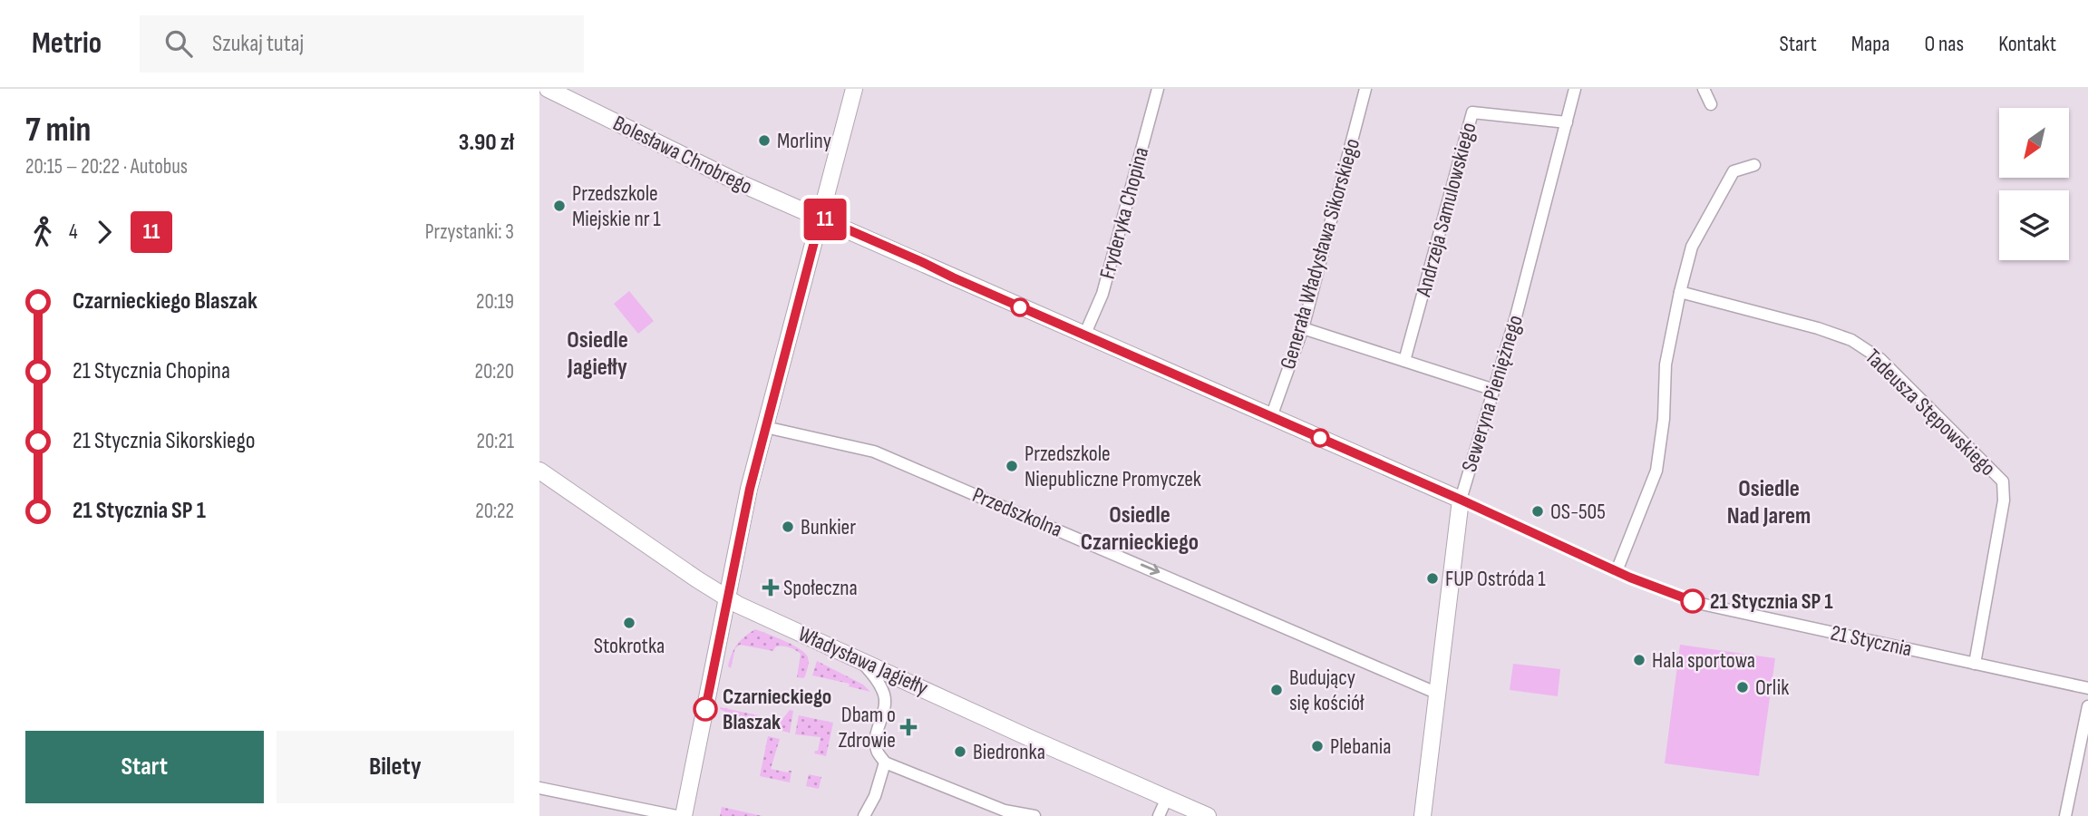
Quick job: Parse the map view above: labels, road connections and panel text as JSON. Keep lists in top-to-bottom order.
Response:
{
  "streets": {
    "street": [
      "Bolesława Chrobrego",
      "Andrzeja Samulowskiego",
      "Fryderyka Chopina",
      "Generała Władysława Sikorskiego",
      "Seweryna Pieniężnego",
      "Tadeusza Stępowskiego",
      "Przedszkolna",
      "21 Stycznia",
      "Władysława Jagiełły"
    ]
  },
  "crossings": [
    ["Bolesława Chrobrego", "21 Stycznia"],
    ["Andrzeja Samulowskiego", "Seweryna Pieniężnego"],
    ["Fryderyka Chopina", "21 Stycznia"],
    ["Generała Władysława Sikorskiego", "21 Stycznia"],
    ["Seweryna Pieniężnego", "Przedszkolna"],
    ["Seweryna Pieniężnego", "21 Stycznia"],
    ["Tadeusza Stępowskiego", "21 Stycznia"]
  ],
  "one_way": ["Przedszkolna"],
  "districts": ["Osiedle Jagiełły", "Osiedle Nad Jarem", "Osiedle Czarnieckiego"],
  "places": {
    "other": [
      "Morliny",
      "Przedszkole Miejskie nr 1",
      "Przedszkole Niepubliczne Promyczek",
      "OS-505",
      "Bunkier",
      "FUP Ostróda 1",
      "21 Stycznia SP 1",
      "Stokrotka",
      "Hala sportowa",
      "Orlik",
      "Budujący się kościół",
      "Czarnieckiego Blaszak",
      "Plebania",
      "Biedronka"
    ],
    "health": ["Społeczna", "Dbam o Zdrowie"]
  },
  "lines": ["bus line 11"],
  "north": "bottom left",
  "page": {
    "header": "Metrio",
    "search": "Szukaj tutaj",
    "nav": [
      "Start",
      "Mapa",
      "O nas",
      "Kontakt"
    ],
    "heading": ["7 min", "20:15 – 20:22 · Autobus", "3.90 zł"],
    "on_map": "11",
    "legs": ["4", "11", "Przystanki: 3"],
    "list": [
      {
        "name": "Czarnieckiego Blaszak",
        "value": "20:19"
      },
      {
        "name": "21 Stycznia Chopina",
        "value": "20:20"
      },
      {
        "name": "21 Stycznia Sikorskiego",
        "value": "20:21"
      },
      {
        "name": "21 Stycznia SP 1",
        "value": "20:22"
      }
    ],
    "buttons": ["Start", "Bilety"]
  }
}
